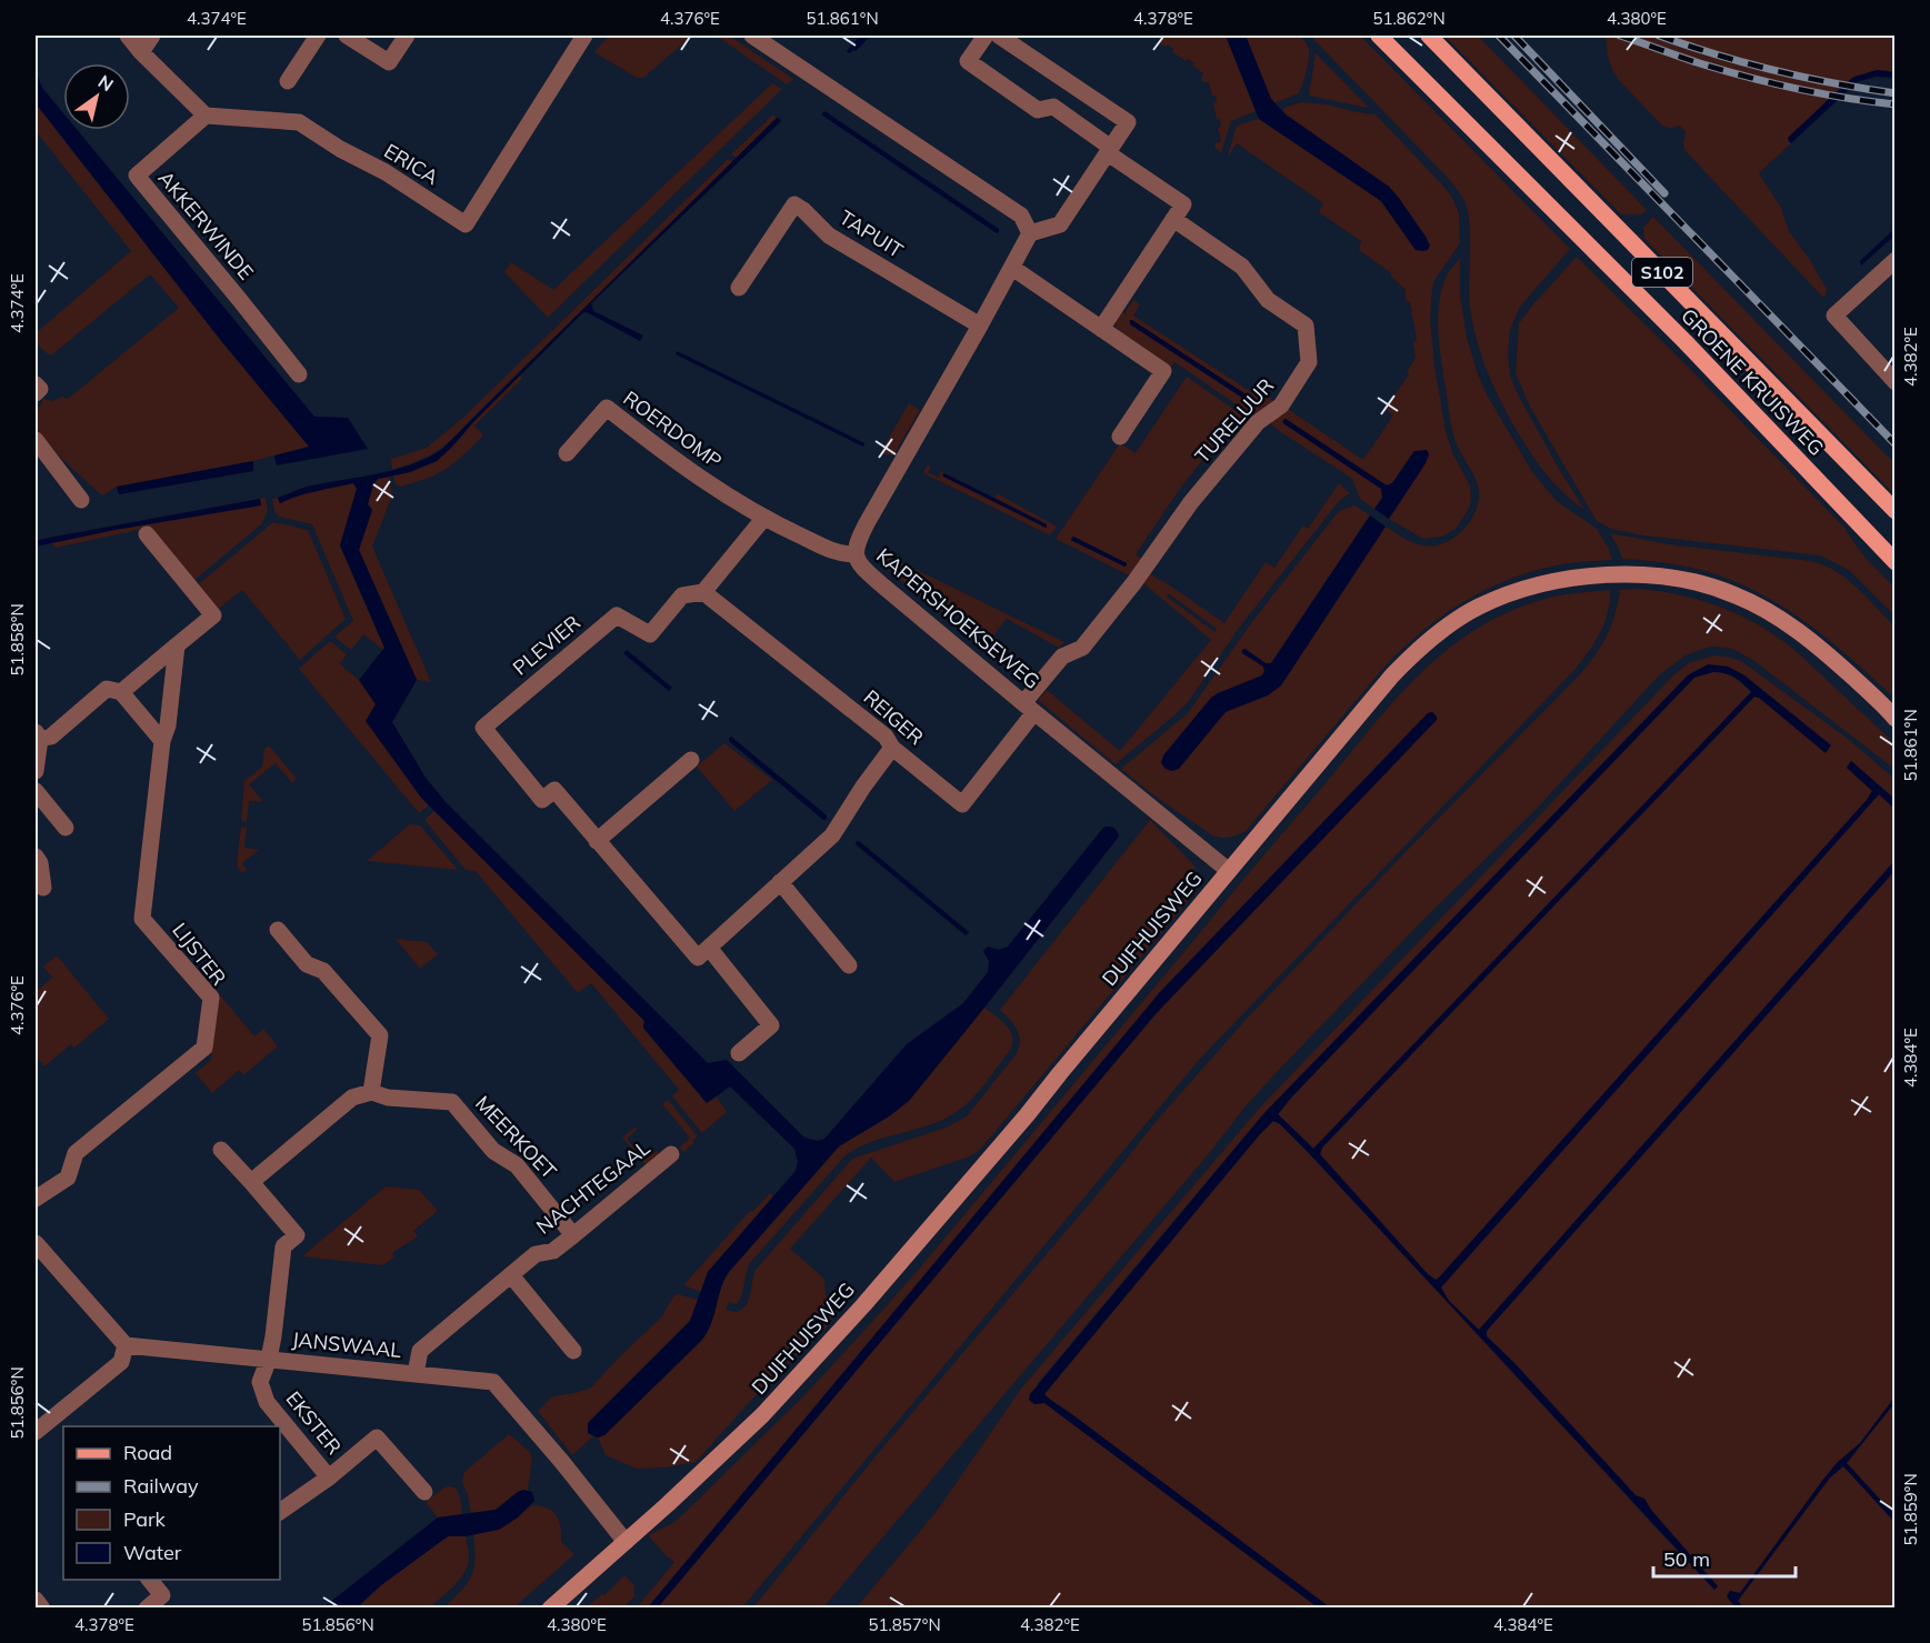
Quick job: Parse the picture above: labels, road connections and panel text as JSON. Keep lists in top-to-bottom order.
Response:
{
  "streets": {
    "main road": ["S102", "GROENE KRUISWEG", "DUIFHUISWEG"],
    "street": [
      "ERICA",
      "AKKERWINDE",
      "TAPUIT",
      "TURELUUR",
      "ROERDOMP",
      "KAPERSHOEKSEWEG",
      "PLEVIER",
      "REIGER",
      "LIJSTER",
      "MEERKOET",
      "NACHTEGAAL",
      "JANSWAAL",
      "EKSTER"
    ]
  },
  "crossings": [
    ["ERICA", "AKKERWINDE"],
    ["TAPUIT", "KAPERSHOEKSEWEG"],
    ["TURELUUR", "KAPERSHOEKSEWEG"],
    ["TURELUUR", "REIGER"],
    ["ROERDOMP", "PLEVIER"],
    ["KAPERSHOEKSEWEG", "REIGER"],
    ["KAPERSHOEKSEWEG", "DUIFHUISWEG"],
    ["PLEVIER", "REIGER"],
    ["DUIFHUISWEG", "JANSWAAL"],
    ["MEERKOET", "NACHTEGAAL"],
    ["NACHTEGAAL", "JANSWAAL"],
    ["JANSWAAL", "EKSTER"]
  ],
  "legend": [
    "Road",
    "Railway",
    "Park",
    "Water"
  ],
  "scale_bar": "50 m",
  "north": "top right",
  "coordinates": [
    "4.374°E",
    "4.376°E",
    "51.861°N",
    "4.378°E",
    "51.862°N",
    "4.380°E",
    "4.382°E",
    "51.858°N",
    "4.384°E",
    "51.856°N",
    "51.859°N",
    "51.857°N"
  ]
}
